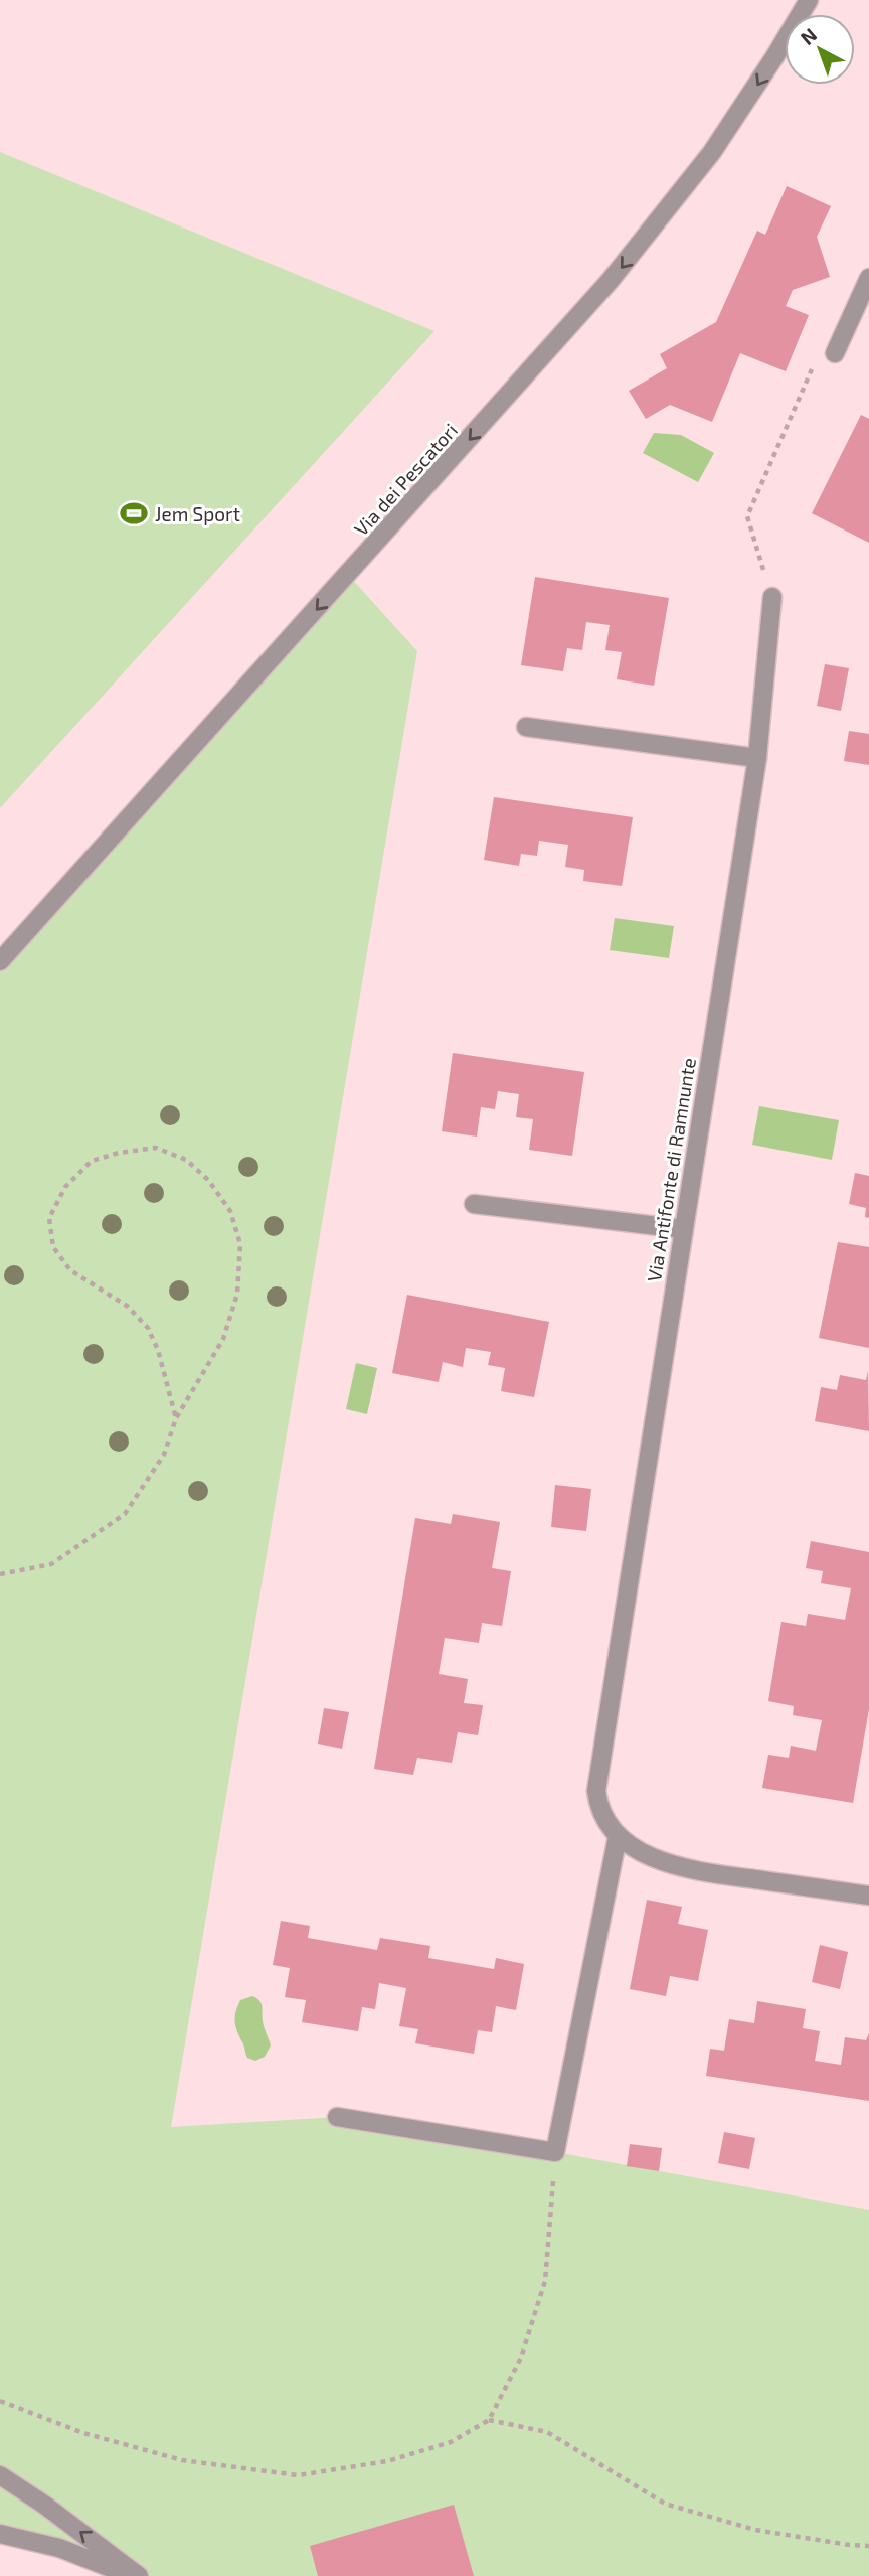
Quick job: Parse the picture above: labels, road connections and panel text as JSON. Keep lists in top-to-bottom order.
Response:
{
  "streets": {
    "street": ["Via dei Pescatori", "Via Antifonte di Ramnunte"]
  },
  "one_way": ["Via dei Pescatori"],
  "places": {
    "sports": ["Jem Sport"]
  },
  "north": "top left"
}
